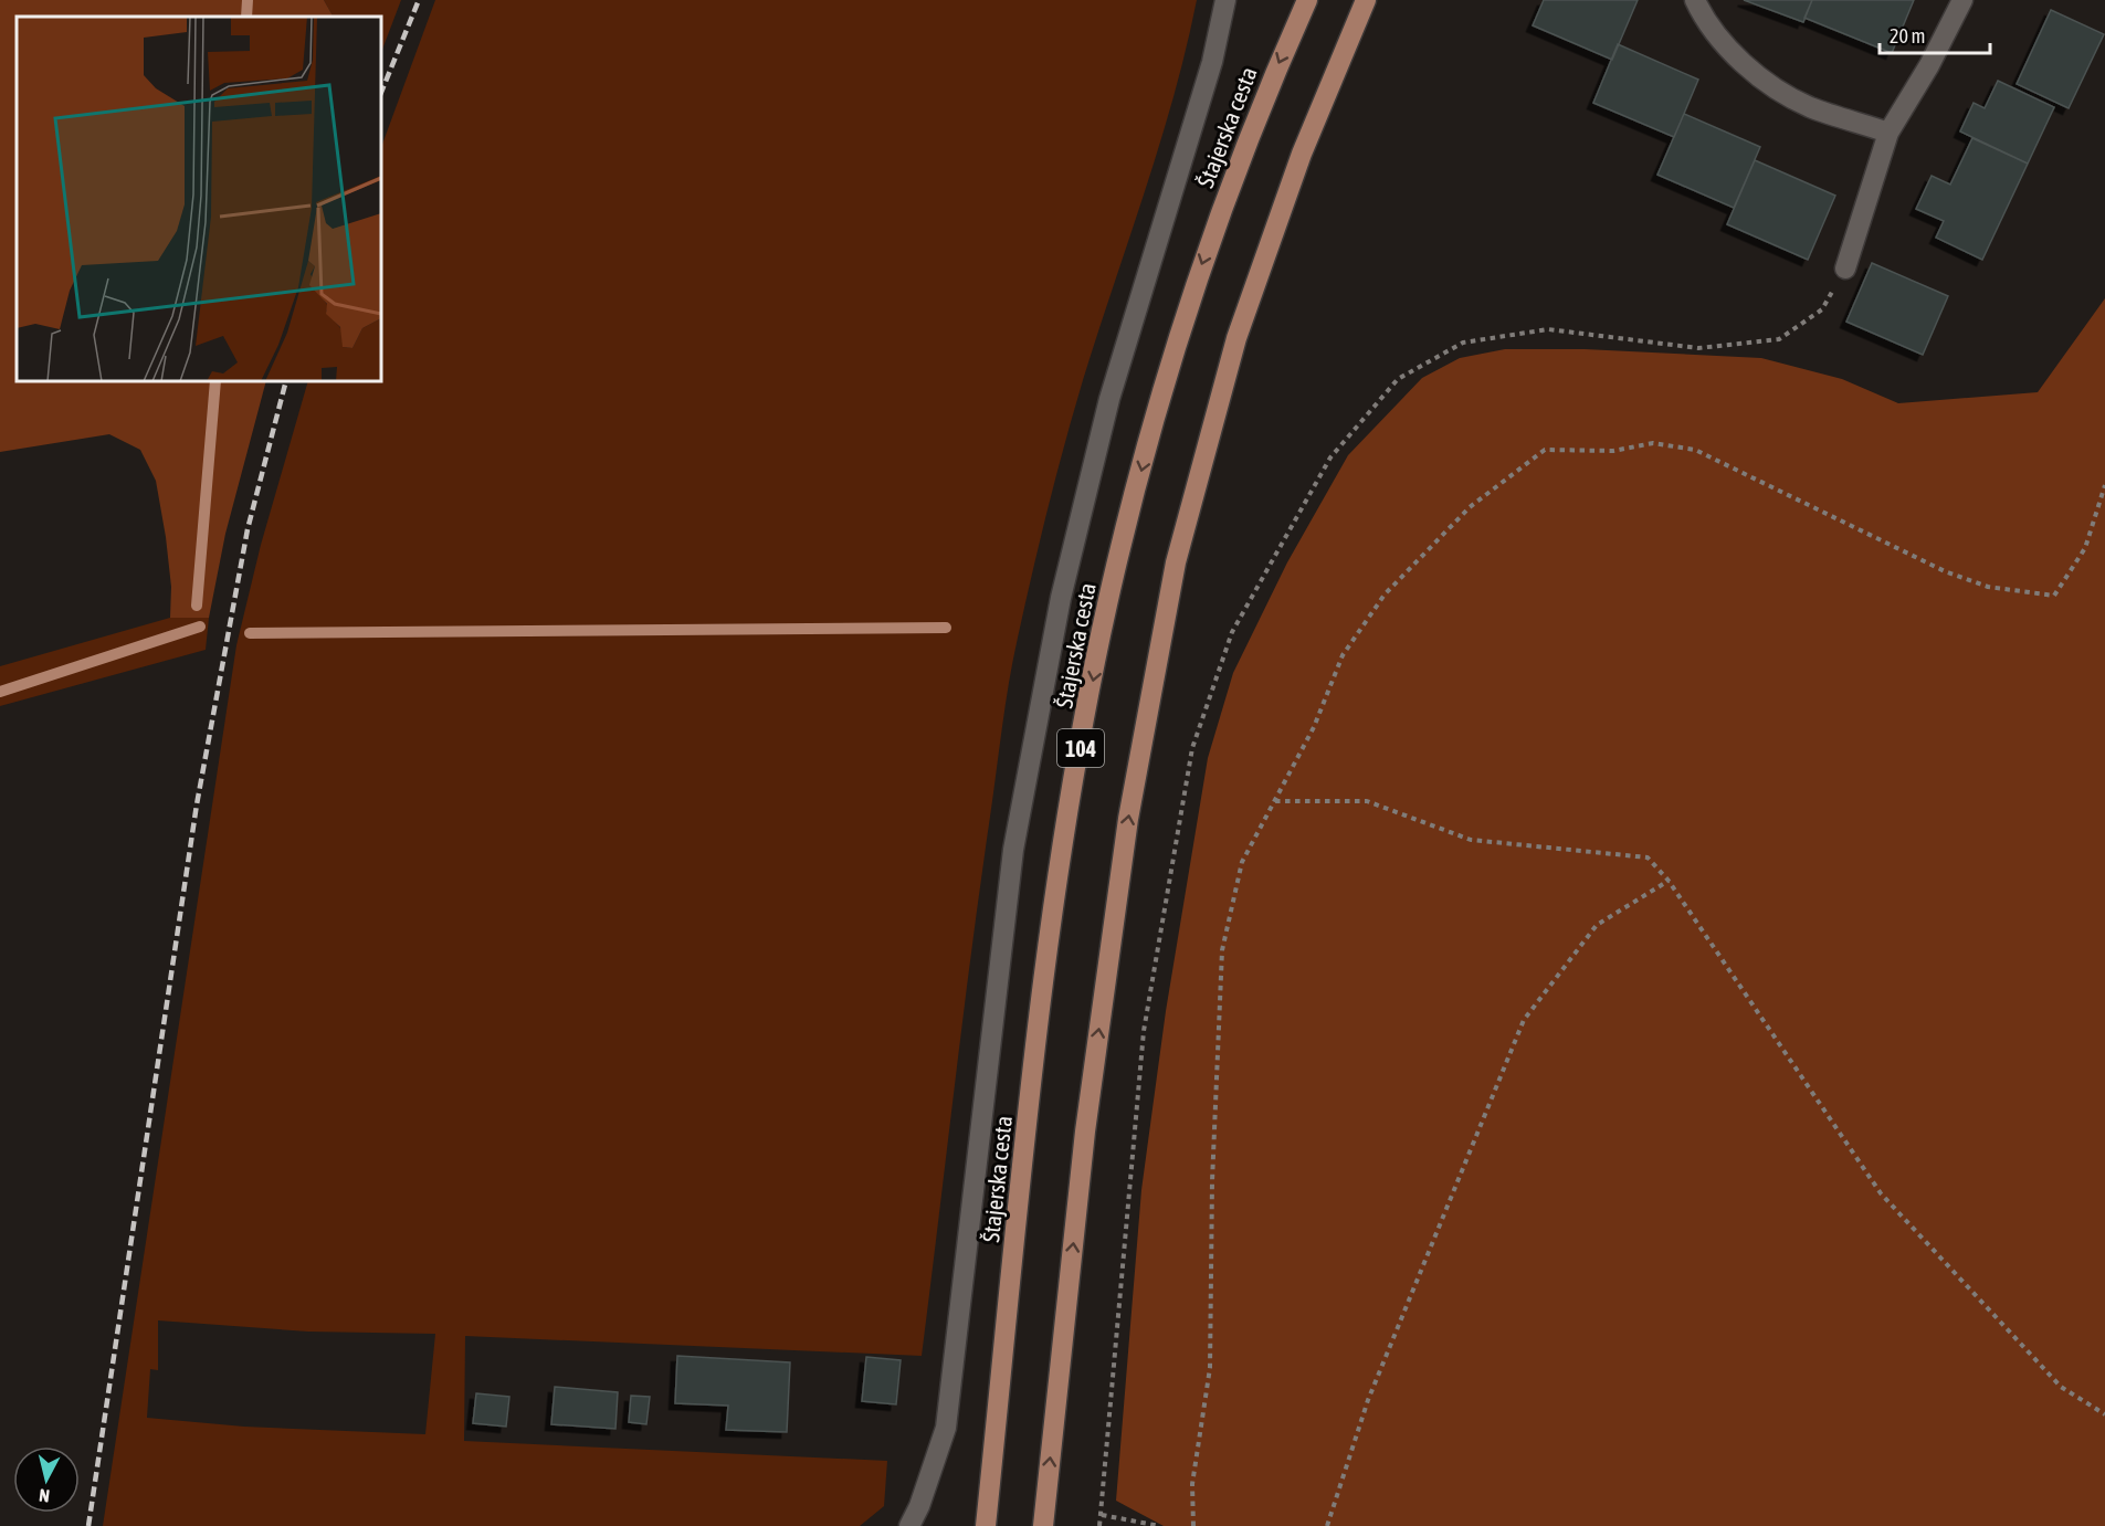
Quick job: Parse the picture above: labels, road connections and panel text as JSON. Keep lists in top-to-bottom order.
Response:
{
  "streets": {
    "main road": ["Štajerska cesta", "104"]
  },
  "scale_bar": "20 m",
  "north": "bottom"
}
